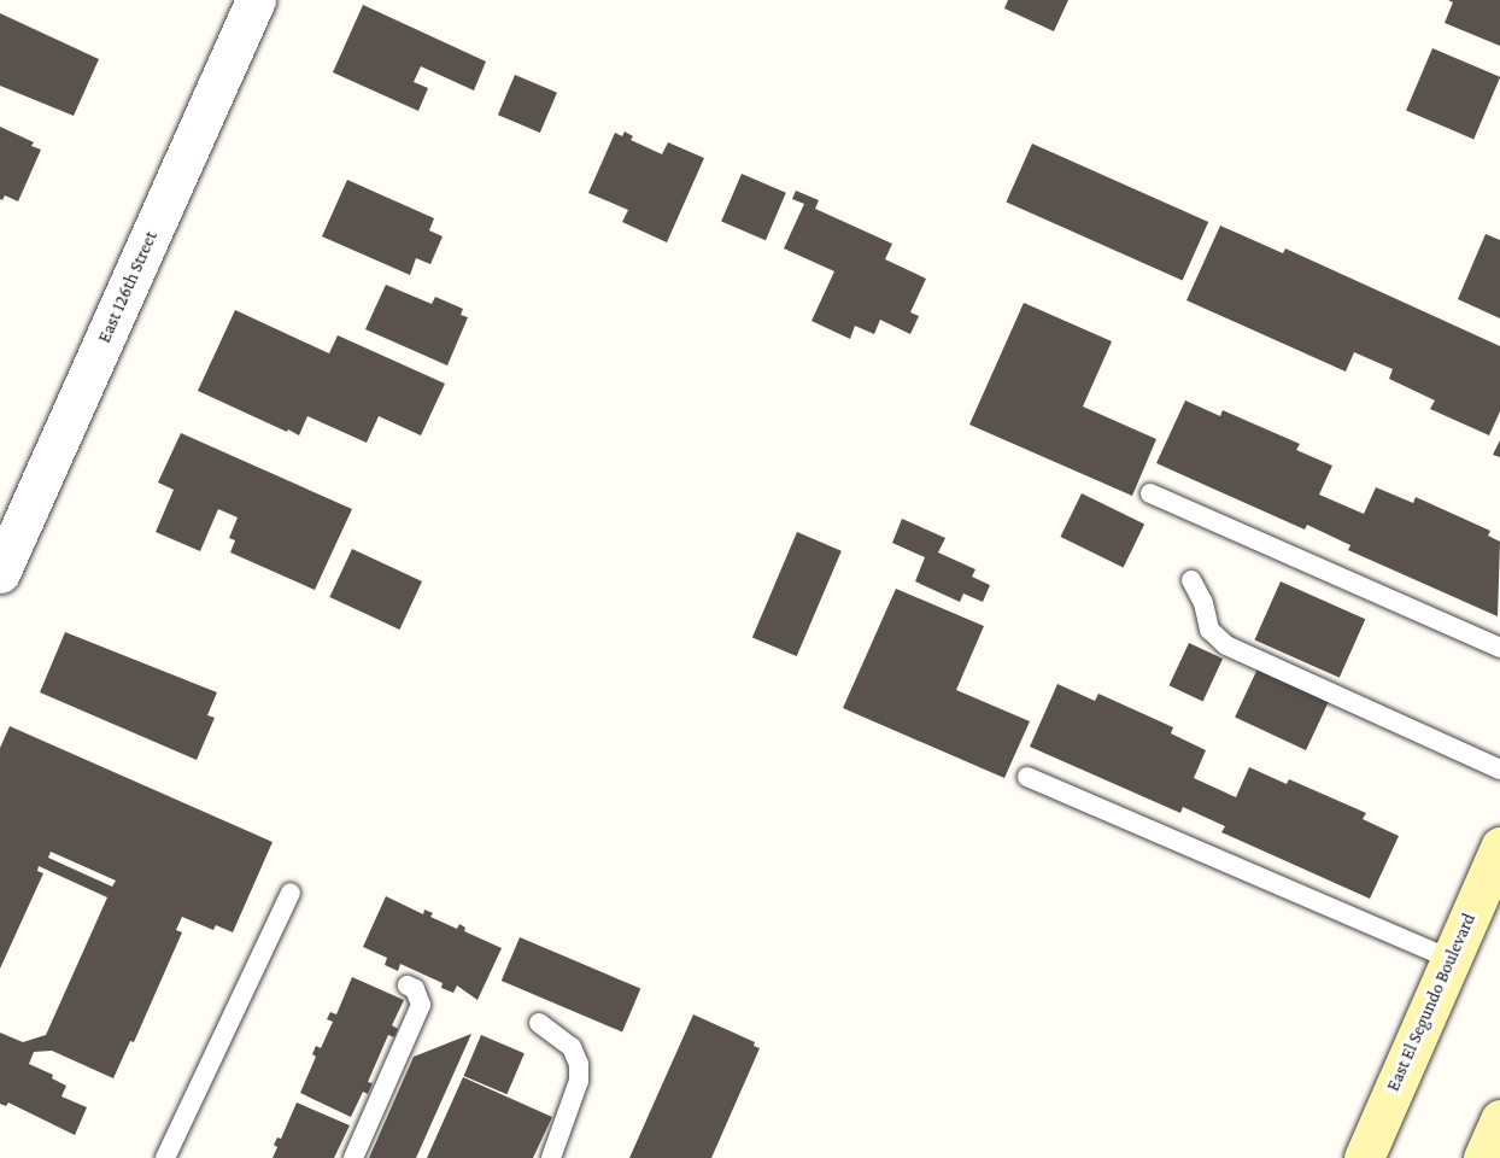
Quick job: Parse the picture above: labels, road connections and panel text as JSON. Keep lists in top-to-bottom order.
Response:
{
  "streets": {
    "main road": ["East El Segundo Boulevard"],
    "street": ["East 126th Street"]
  }
}
